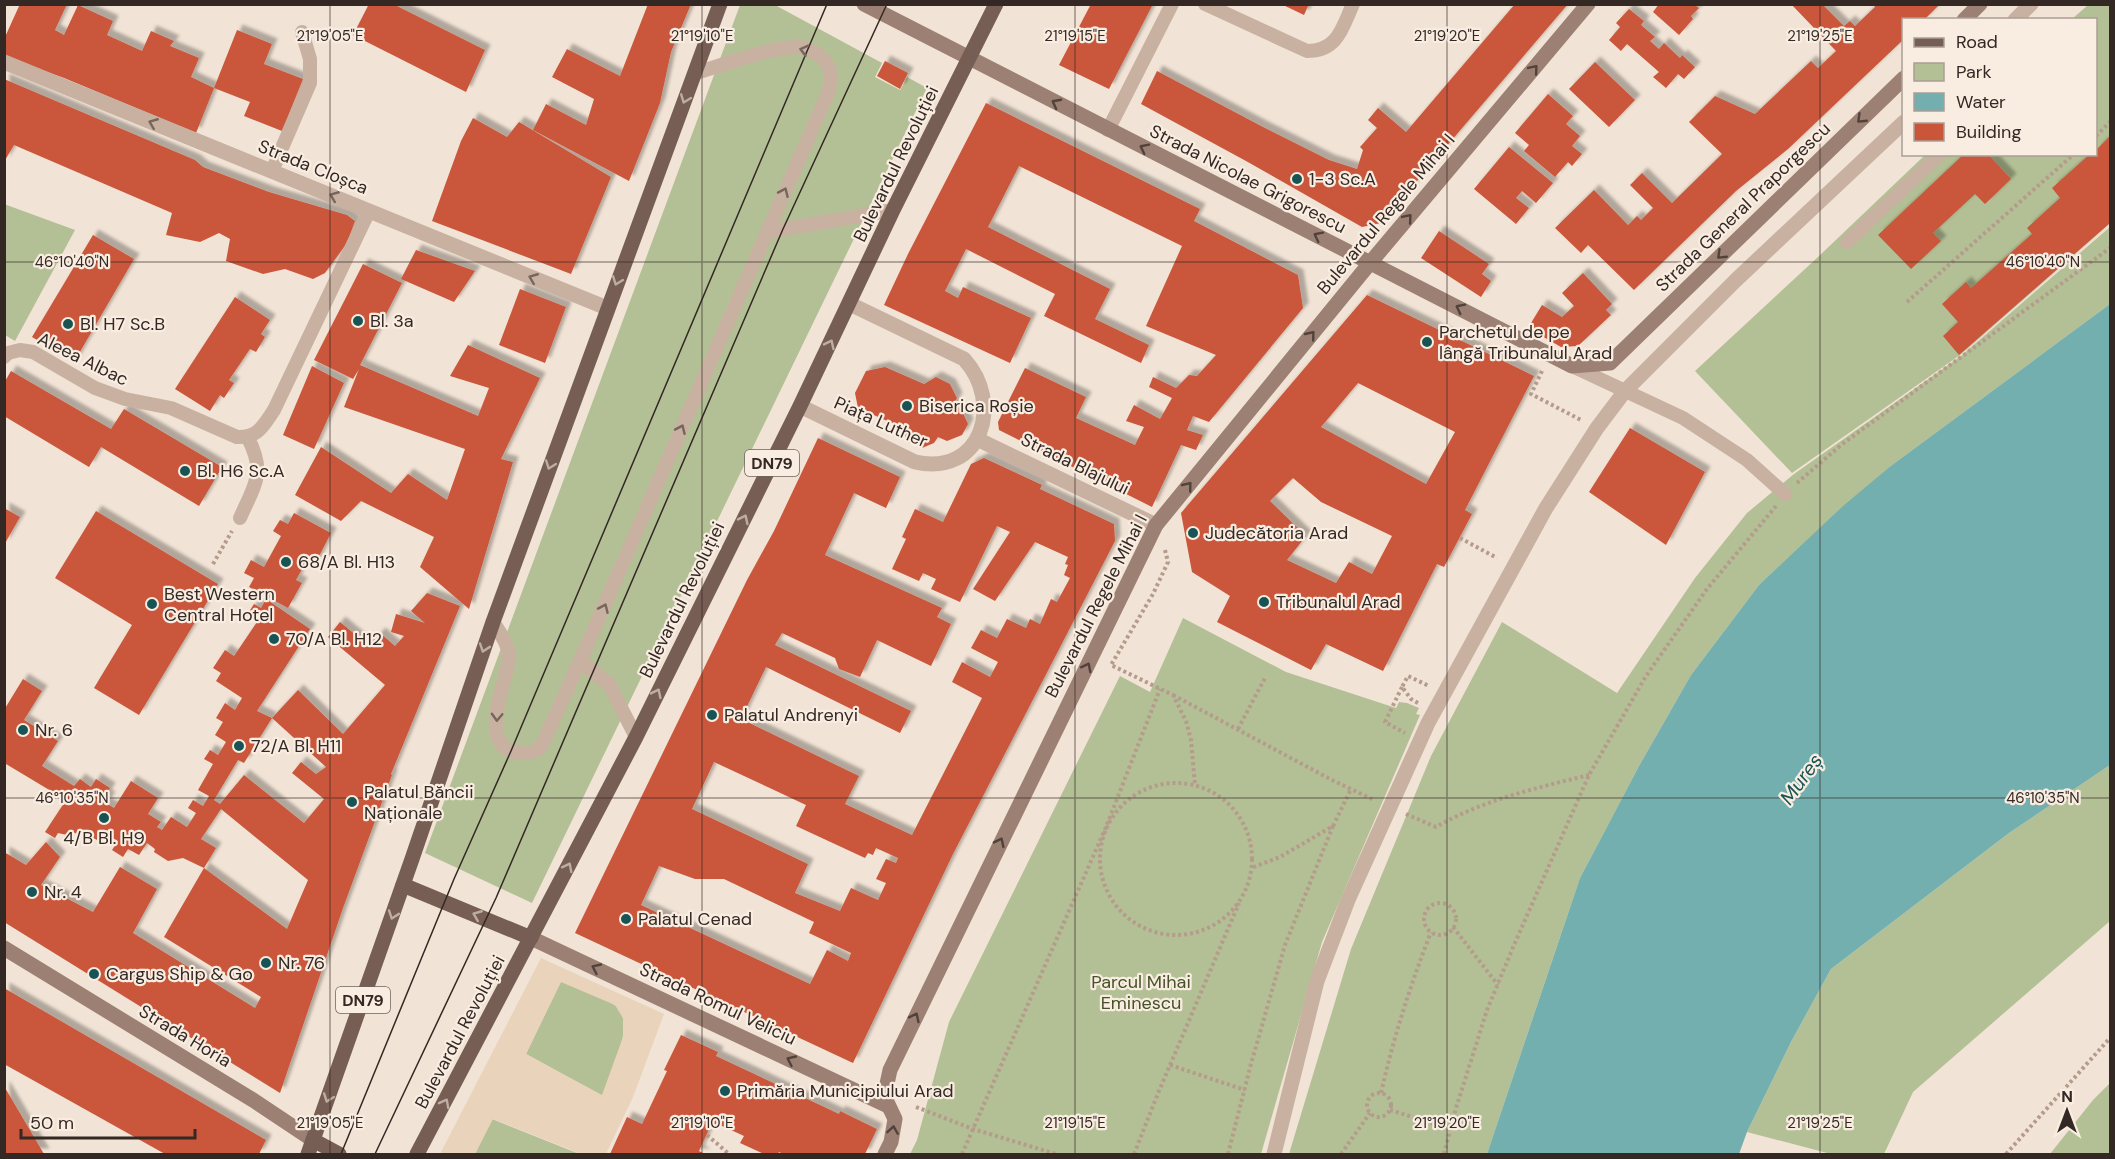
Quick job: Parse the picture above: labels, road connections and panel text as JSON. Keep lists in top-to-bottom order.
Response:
{
  "streets": {
    "main road": [
      "Bulevardul Revoluției",
      "Strada Nicolae Grigorescu",
      "Strada General Praporgescu",
      "Bulevardul Regele Mihai I",
      "DN79",
      "Strada Romul Veliciu",
      "Strada Horia"
    ],
    "street": ["Strada Cloșca", "Piața Luther", "Strada Blajului"],
    "lane": ["Aleea Albac"]
  },
  "crossings": [
    ["Bulevardul Revoluției", "Strada Nicolae Grigorescu"],
    ["Bulevardul Revoluției", "Piața Luther"],
    ["Bulevardul Revoluției", "Strada Romul Veliciu"],
    ["Strada Cloșca", "DN79"],
    ["Strada Nicolae Grigorescu", "Strada General Praporgescu"],
    ["Strada Nicolae Grigorescu", "Bulevardul Regele Mihai I"],
    ["Bulevardul Regele Mihai I", "Strada Blajului"],
    ["Bulevardul Regele Mihai I", "Strada Romul Veliciu"],
    ["Piața Luther", "Strada Blajului"],
    ["DN79", "Strada Horia"]
  ],
  "one_way": [
    "Bulevardul Revoluției",
    "Strada Cloșca",
    "Strada Nicolae Grigorescu",
    "Strada General Praporgescu",
    "Bulevardul Regele Mihai I",
    "Strada Romul Veliciu"
  ],
  "water": ["Mureș"],
  "parks": ["Parcul Mihai Eminescu"],
  "places": [
    "1-3 Sc.A",
    "Bl. 3a",
    "Bl. H7 Sc.B",
    "Parchetul de pe lângă Tribunalul Arad",
    "Biserica Roșie",
    "Bl. H6 Sc.A",
    "Judecătoria Arad",
    "68/A Bl. H13",
    "Tribunalul Arad",
    "Best Western Central Hotel",
    "70/A Bl. H12",
    "Palatul Andrenyi",
    "Nr. 6",
    "72/A Bl. H11",
    "Palatul Băncii Naționale",
    "4/B Bl. H9",
    "Nr. 4",
    "Palatul Cenad",
    "Nr. 76",
    "Cargus Ship & Go",
    "Primăria Municipiului Arad"
  ],
  "legend": [
    "Road",
    "Park",
    "Water",
    "Building"
  ],
  "scale_bar": "50 m",
  "north": "top",
  "coordinates": [
    "21°19'05\"E",
    "21°19'10\"E",
    "21°19'15\"E",
    "21°19'20\"E",
    "21°19'25\"E",
    "46°10'40\"N",
    "46°10'35\"N"
  ]
}
